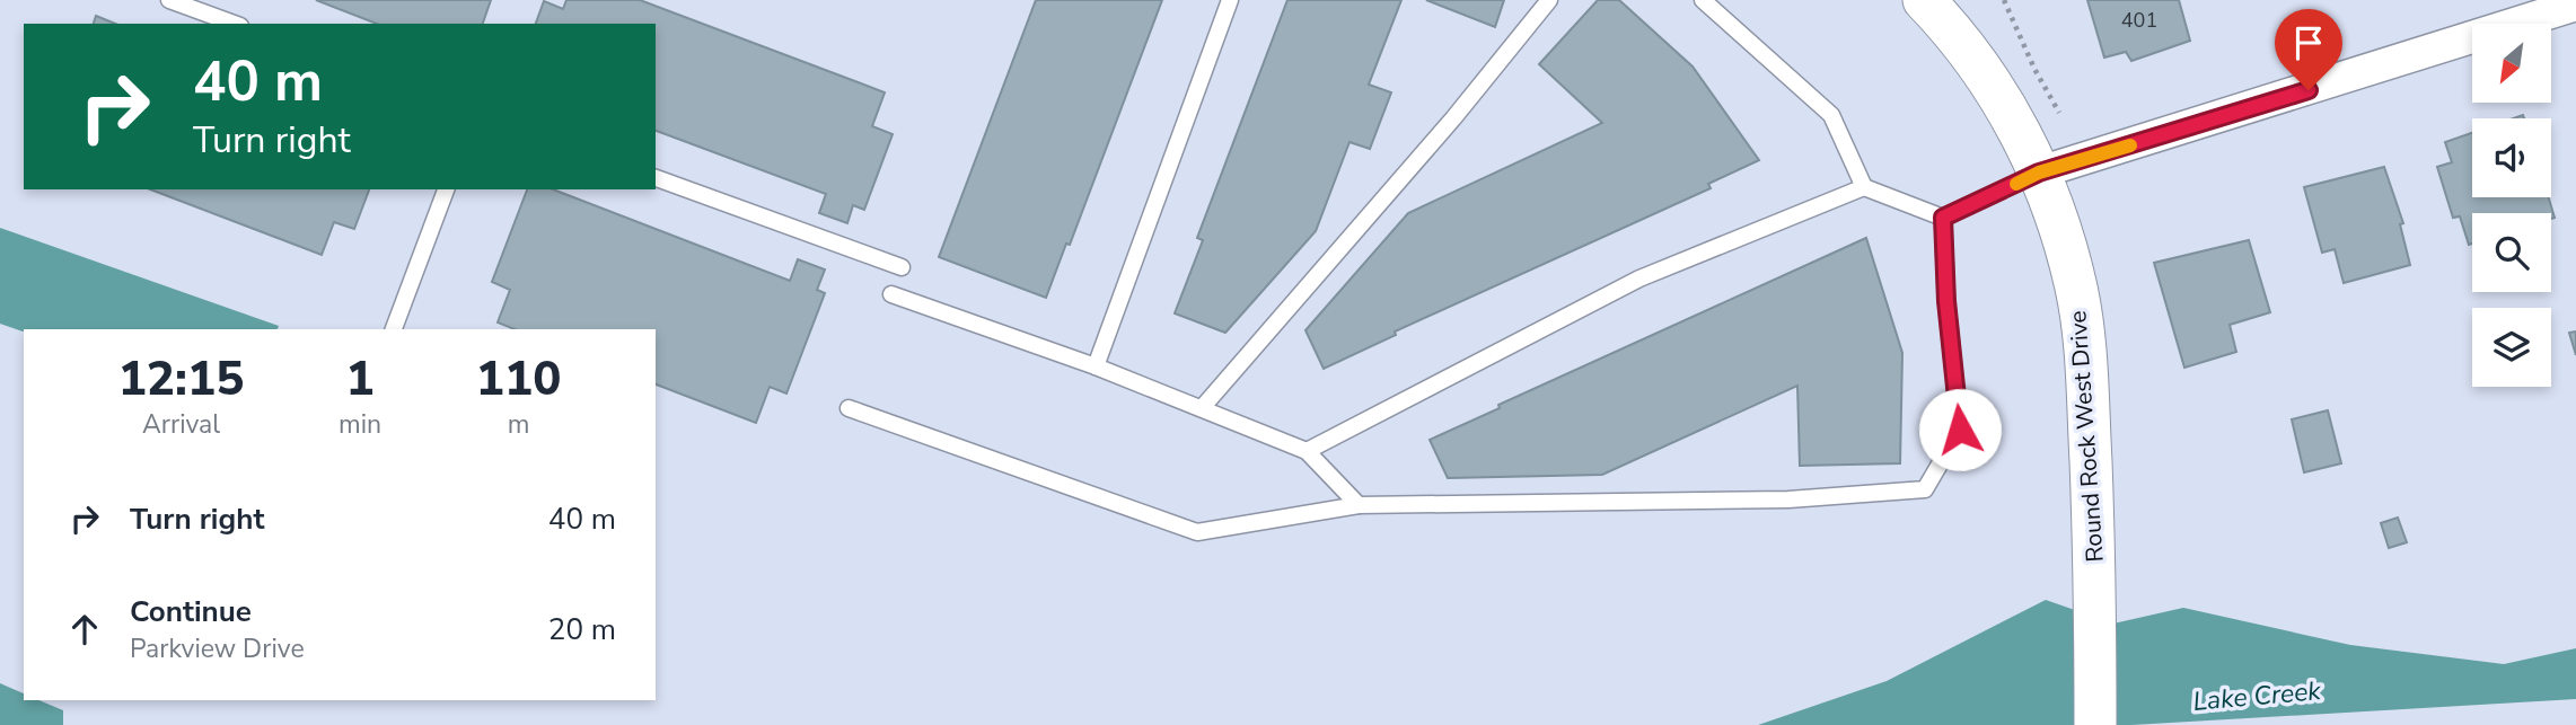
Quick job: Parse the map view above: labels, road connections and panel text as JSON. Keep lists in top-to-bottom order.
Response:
{
  "streets": {
    "street": ["Round Rock West Drive"]
  },
  "water": ["Lake Creek"],
  "house_numbers": ["401"],
  "north": "bottom left",
  "page": {
    "turn": ["40 m", "Turn right"],
    "eta": [
      "12:15",
      "Arrival",
      "1",
      "min",
      "110",
      "m"
    ],
    "list": [
      {
        "name": "Turn right",
        "value": "40 m"
      },
      {
        "name": "Continue",
        "note": "Parkview Drive",
        "value": "20 m"
      }
    ]
  }
}
